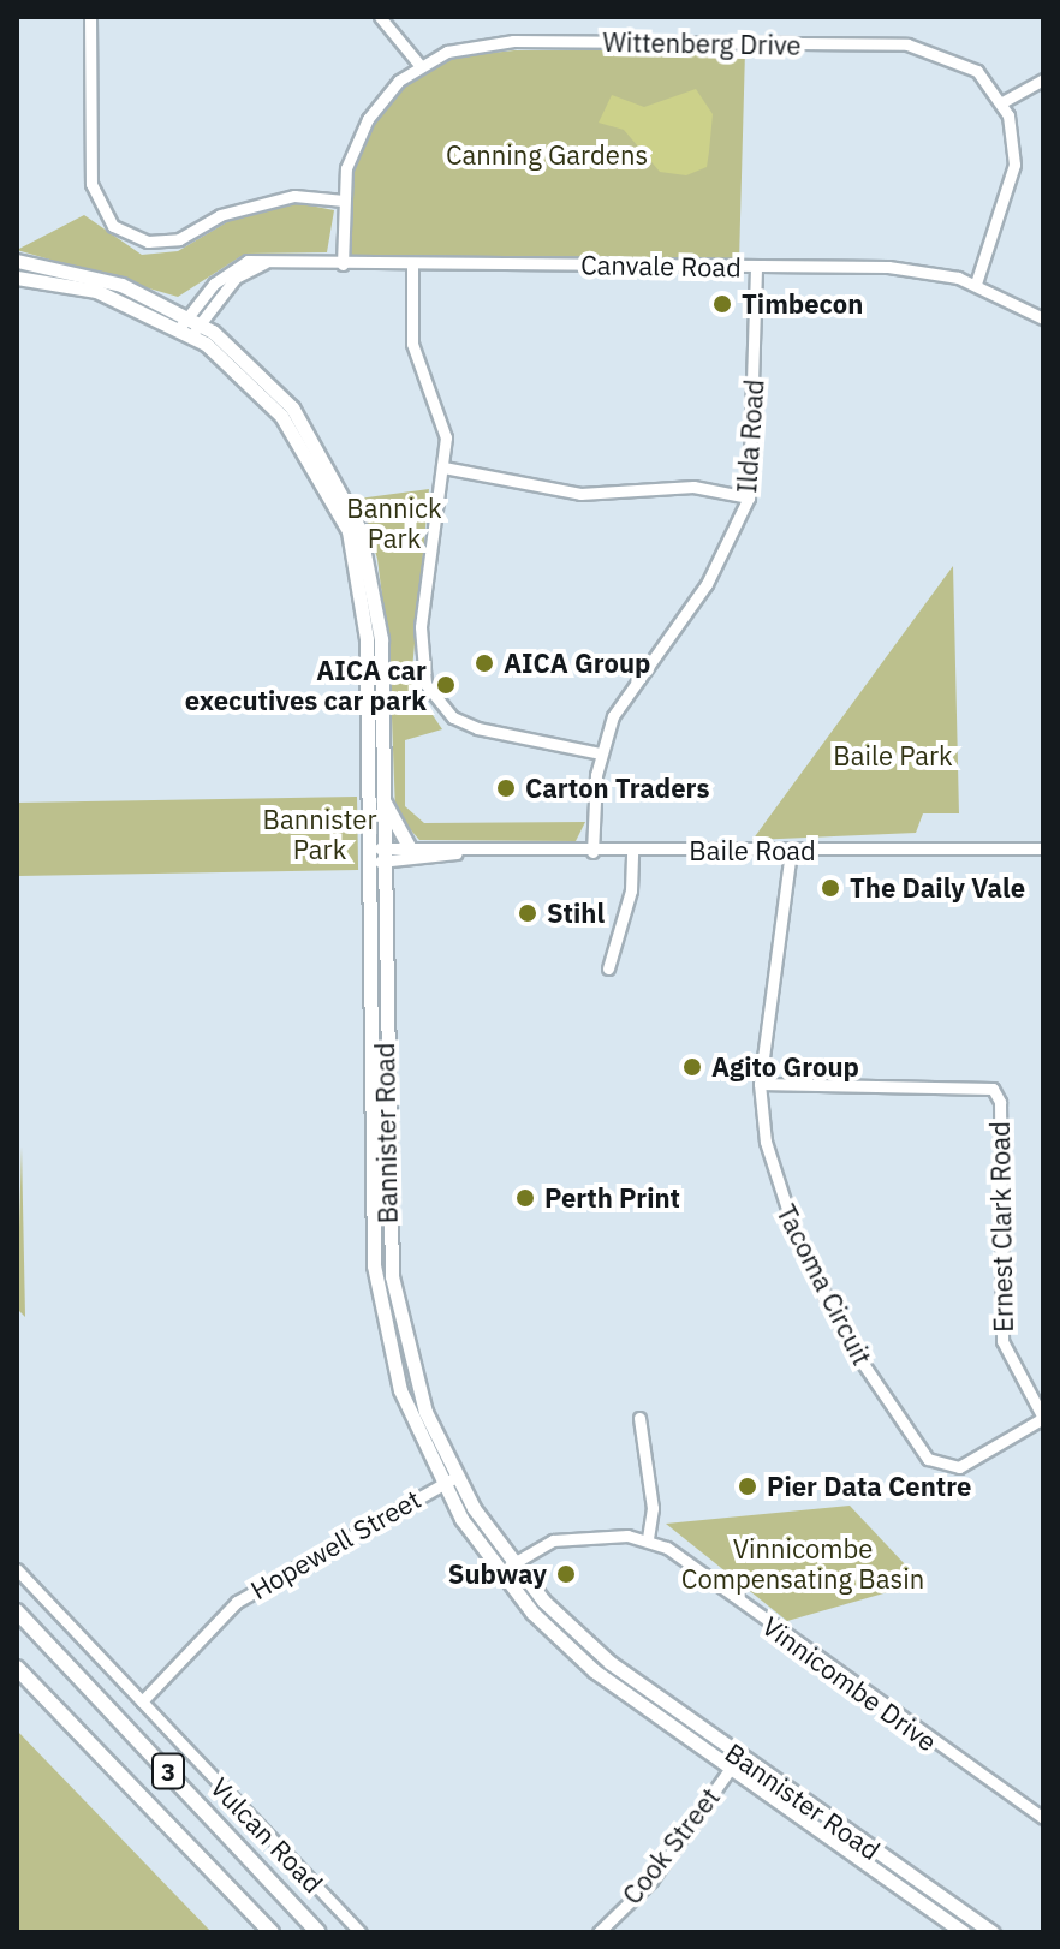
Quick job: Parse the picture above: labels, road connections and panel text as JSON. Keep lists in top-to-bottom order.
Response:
{
  "streets": {
    "highway": ["3"],
    "main road": ["Bannister Road"],
    "street": [
      "Wittenberg Drive",
      "Canvale Road",
      "Ilda Road",
      "Baile Road",
      "Ernest Clark Road",
      "Tacoma Circuit",
      "Hopewell Street",
      "Vinnicombe Drive",
      "Vulcan Road",
      "Cook Street"
    ]
  },
  "crossings": [
    ["Wittenberg Drive", "Canvale Road"],
    ["Canvale Road", "Ilda Road"],
    ["Canvale Road", "Bannister Road"],
    ["Ilda Road", "Baile Road"],
    ["Baile Road", "Bannister Road"],
    ["Baile Road", "Tacoma Circuit"],
    ["Bannister Road", "Hopewell Street"],
    ["Bannister Road", "Cook Street"],
    ["Ernest Clark Road", "Tacoma Circuit"],
    ["Hopewell Street", "Vulcan Road"]
  ],
  "parks": [
    "Canning Gardens",
    "Bannick Park",
    "Baile Park",
    "Bannister Park",
    "Vinnicombe Compensating Basin"
  ],
  "places": [
    "Timbecon",
    "AICA Group",
    "AICA car executives car park",
    "Carton Traders",
    "The Daily Vale",
    "Stihl",
    "Agito Group",
    "Perth Print",
    "Pier Data Centre",
    "Subway"
  ]
}
